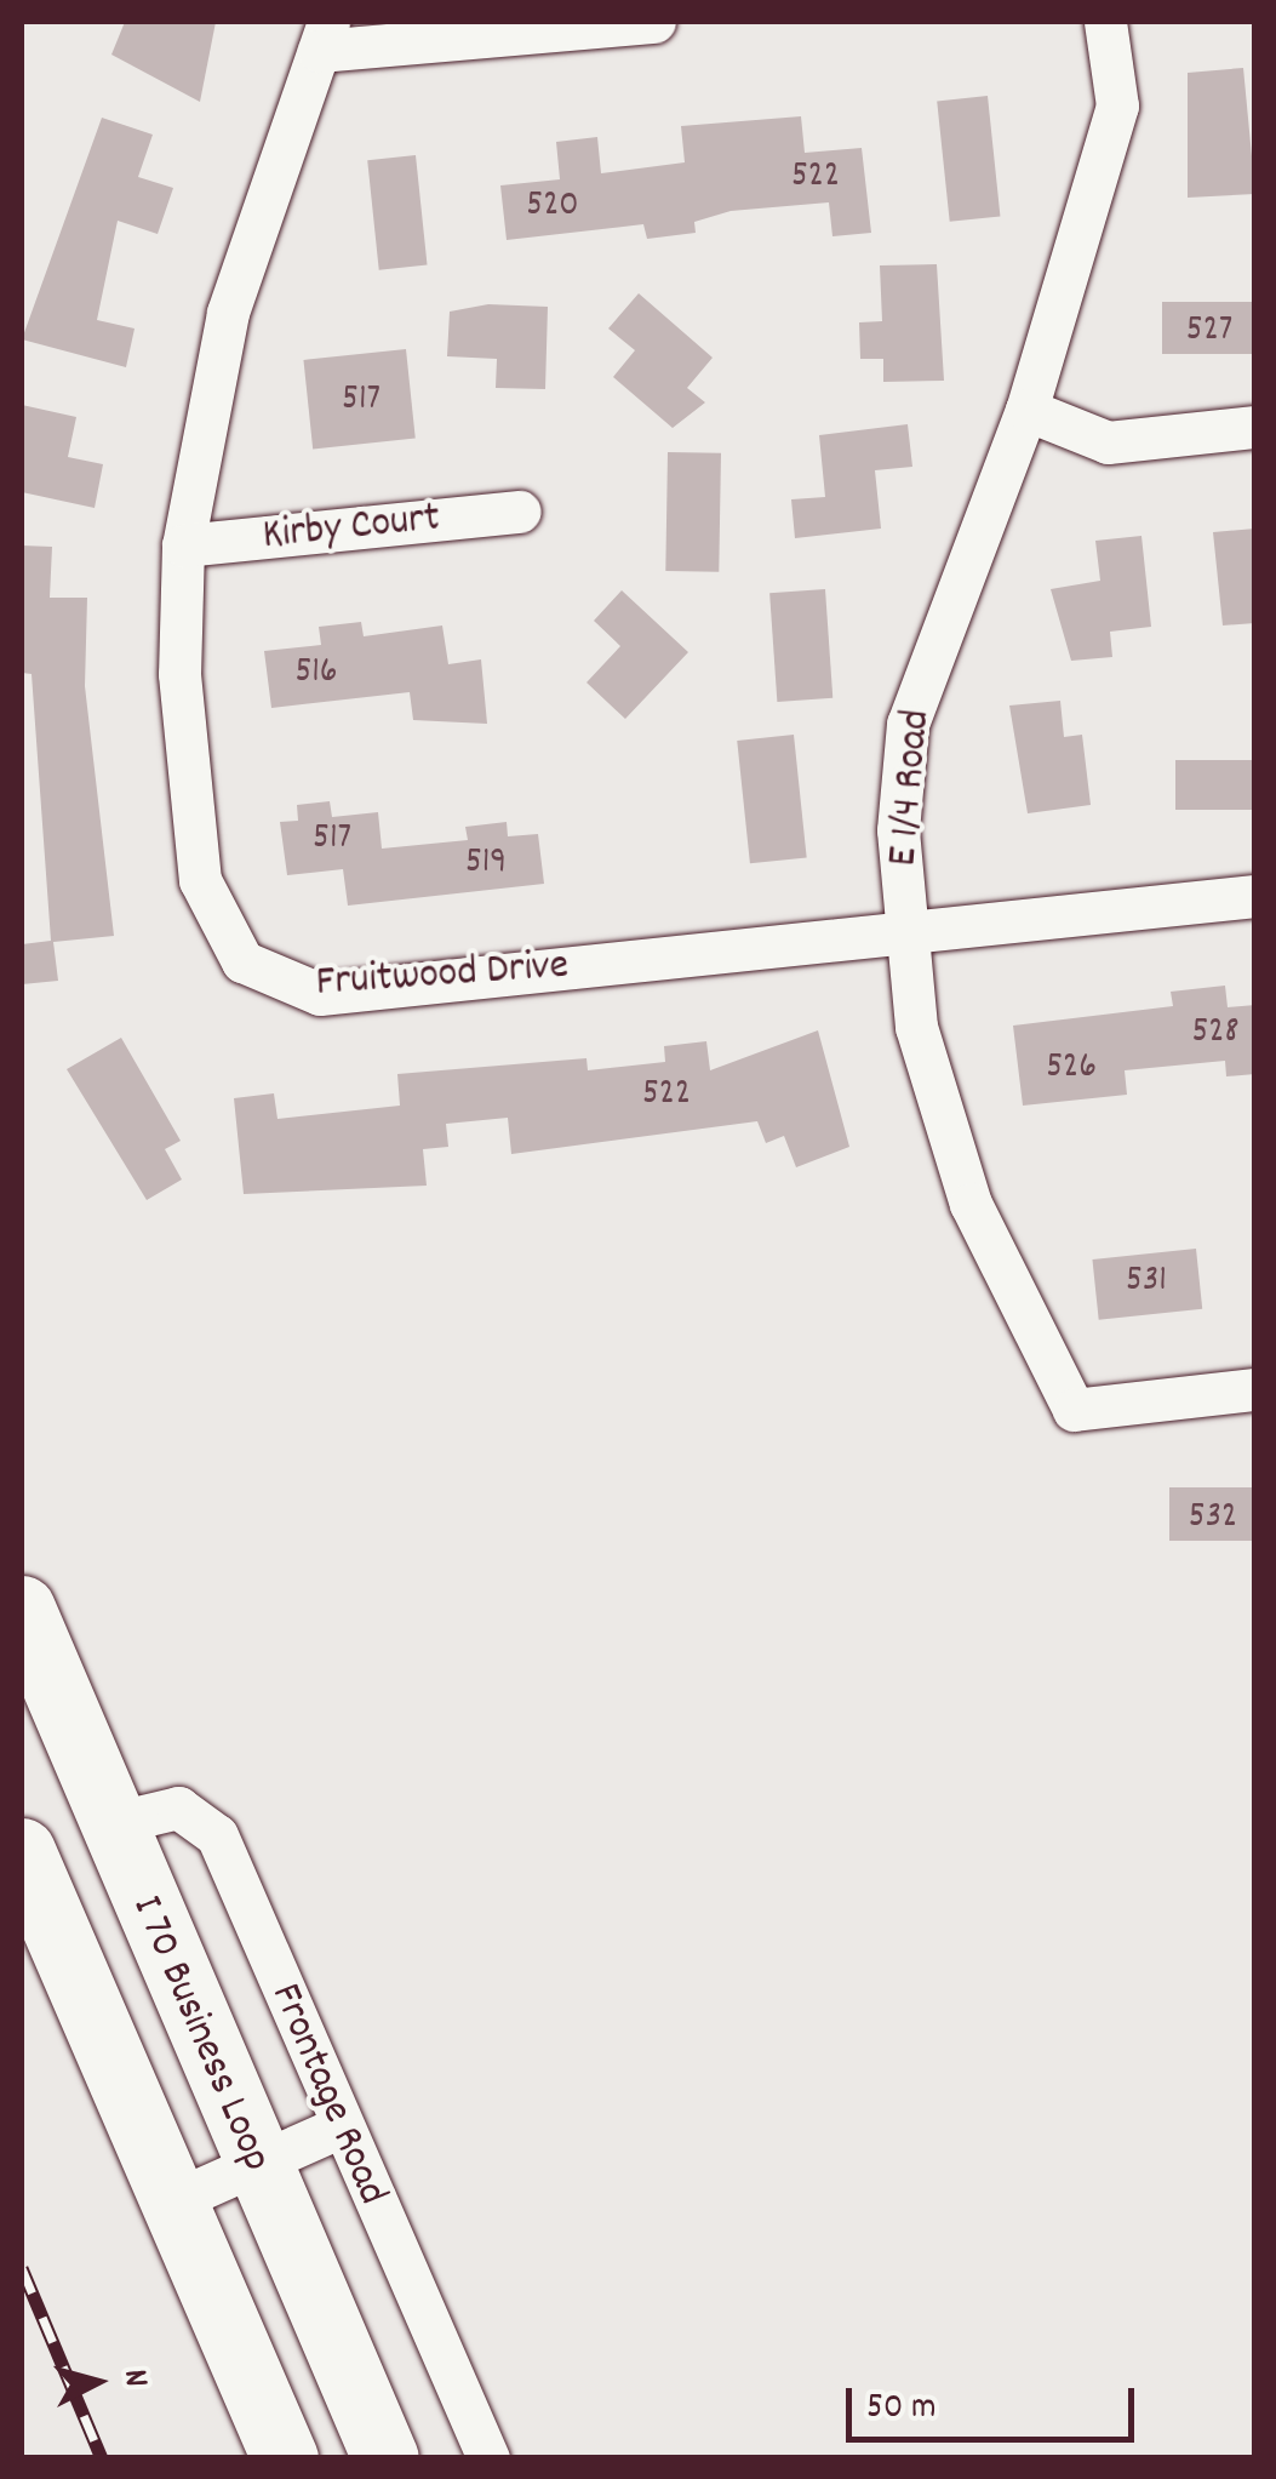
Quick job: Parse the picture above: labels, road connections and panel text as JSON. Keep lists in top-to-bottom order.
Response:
{
  "streets": {
    "main road": ["I 70 Business Loop"],
    "street": [
      "Kirby Court",
      "E 1/4 Road",
      "Fruitwood Drive",
      "Frontage Road"
    ]
  },
  "crossings": [
    ["Kirby Court", "Fruitwood Drive"],
    ["E 1/4 Road", "Fruitwood Drive"],
    ["I 70 Business Loop", "Frontage Road"]
  ],
  "house_numbers": [
    "522",
    "520",
    "527",
    "517",
    "516",
    "517",
    "519",
    "528",
    "526",
    "522",
    "531",
    "532"
  ],
  "scale_bar": "50 m",
  "north": "right"
}
